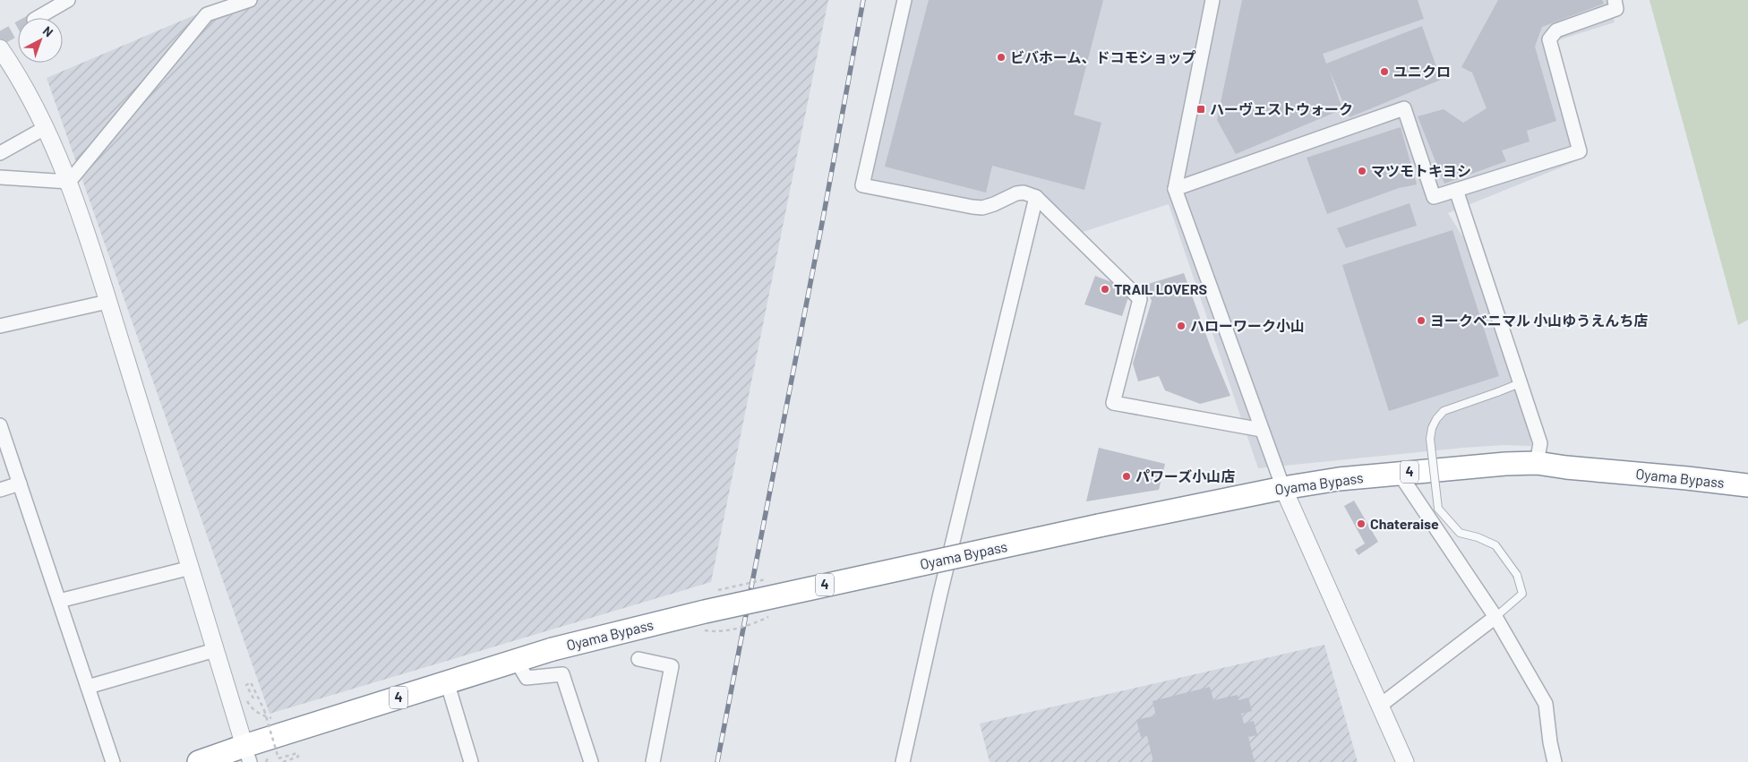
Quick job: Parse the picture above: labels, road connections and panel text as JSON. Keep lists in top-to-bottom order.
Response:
{
  "streets": {
    "highway": ["4", "Oyama Bypass"]
  },
  "places": {
    "other": [
      "ビバホーム、ドコモショップ",
      "ユニクロ",
      "マツモトキヨシ",
      "TRAIL LOVERS",
      "ヨークベニマル 小山ゆうえんち店",
      "ハローワーク小山",
      "パワーズ小山店",
      "Chateraise"
    ],
    "transit": ["ハーヴェストウォーク"]
  },
  "north": "top right"
}
